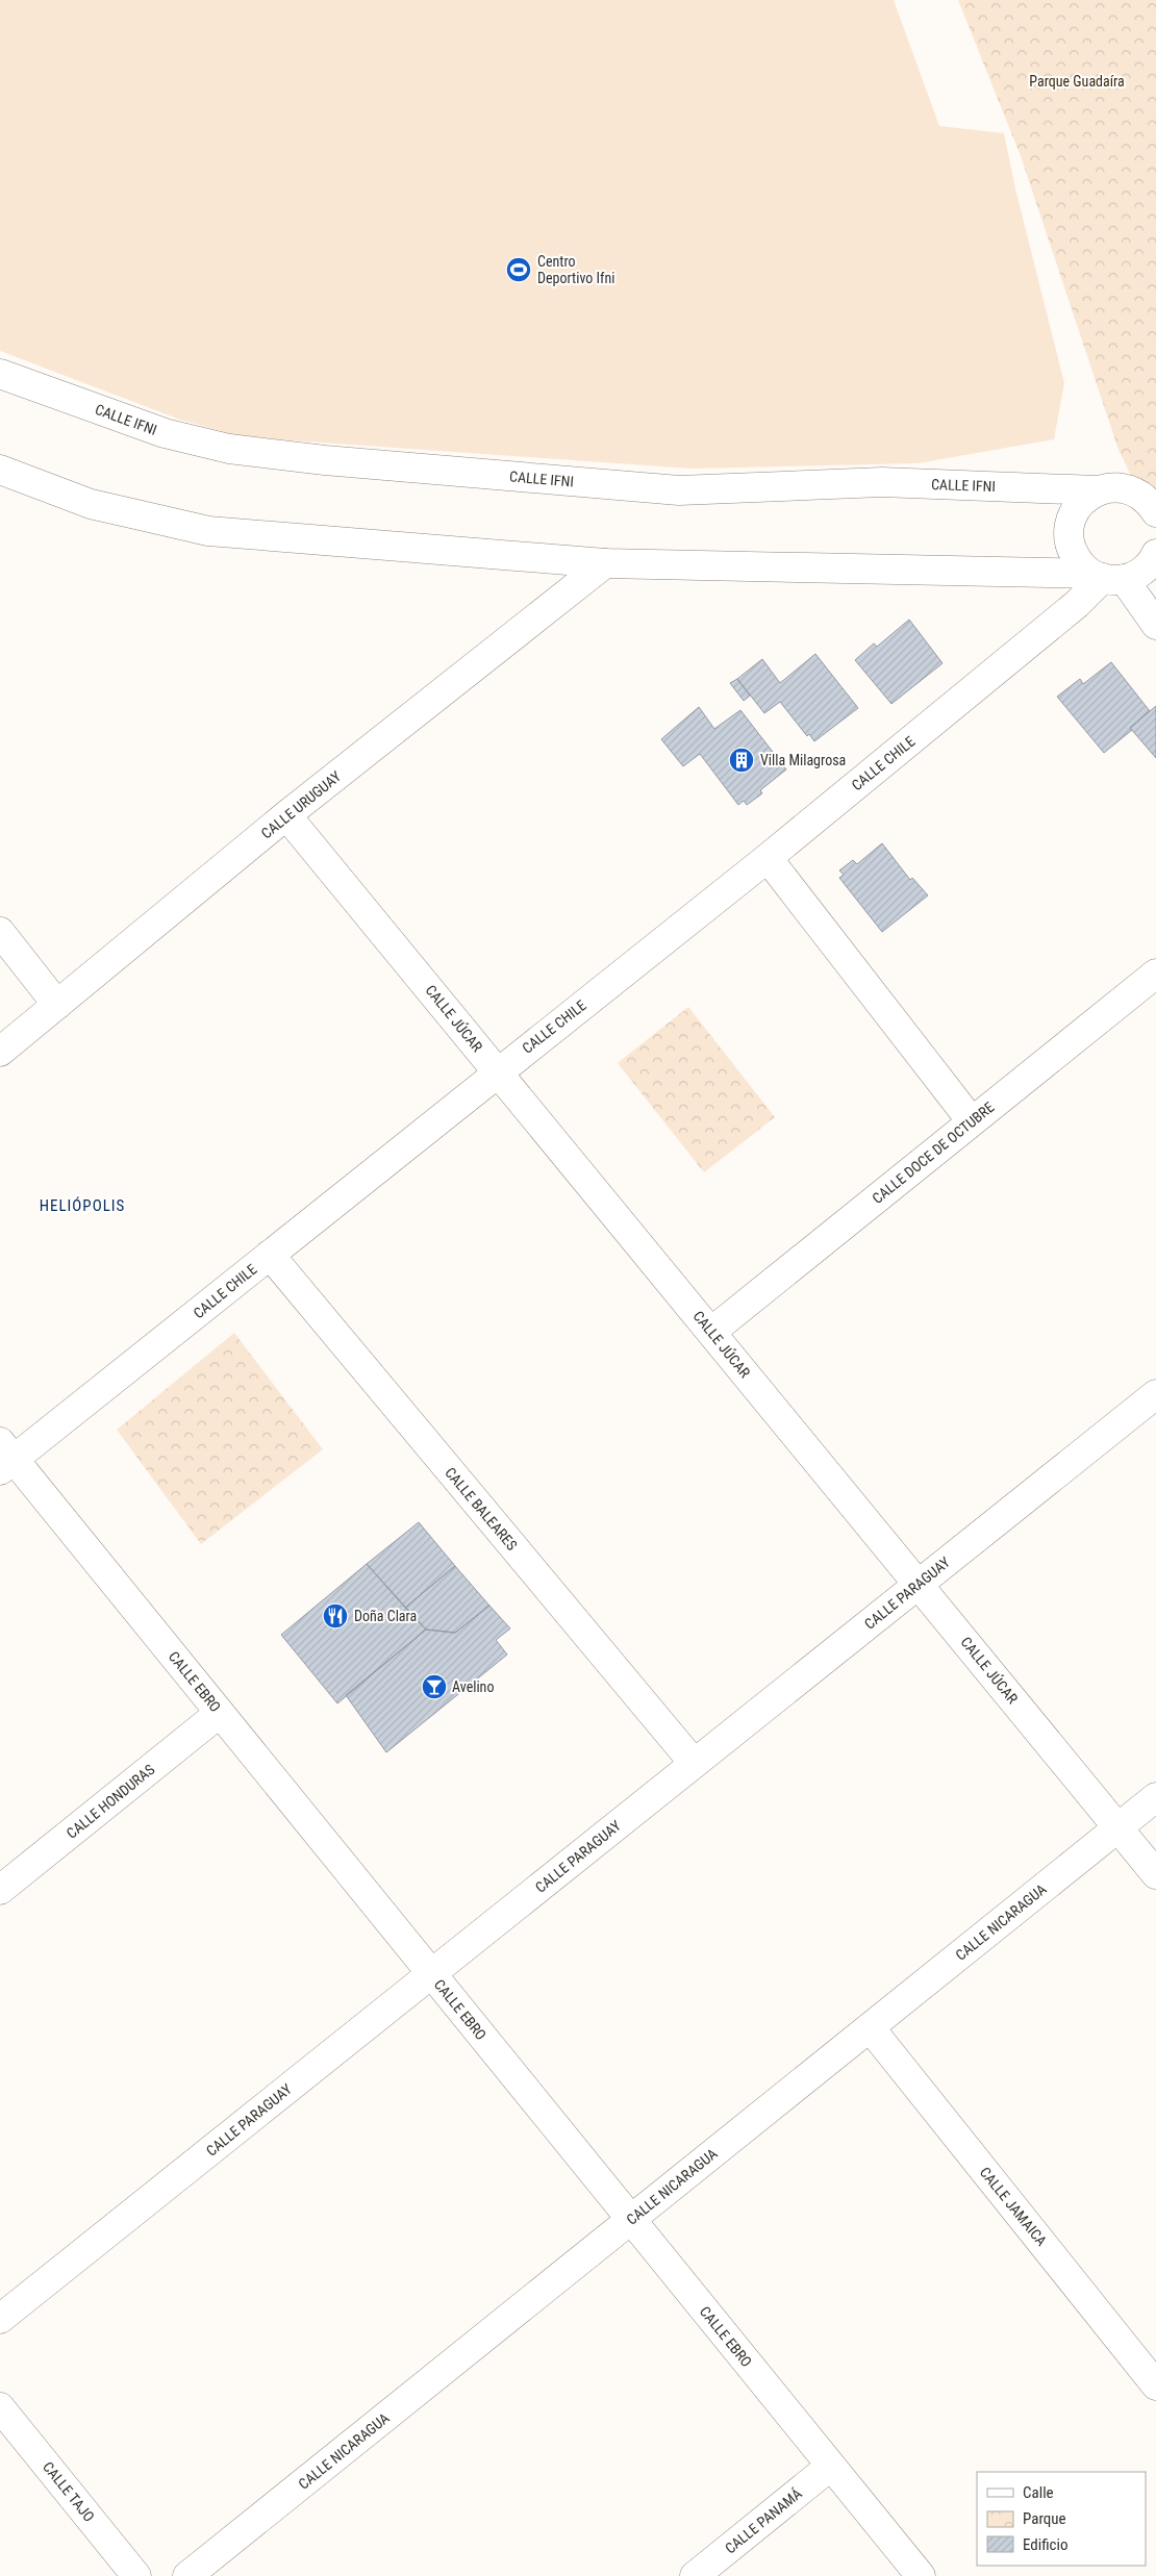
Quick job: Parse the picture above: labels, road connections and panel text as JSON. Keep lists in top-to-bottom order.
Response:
{
  "streets": {
    "street": [
      "CALLE IFNI",
      "CALLE CHILE",
      "CALLE URUGUAY",
      "CALLE JÚCAR",
      "CALLE DOCE DE OCTUBRE",
      "CALLE BALEARES",
      "CALLE PARAGUAY",
      "CALLE EBRO",
      "CALLE HONDURAS",
      "CALLE NICARAGUA",
      "CALLE JAMAICA",
      "CALLE TAJO",
      "CALLE PANAMÁ"
    ]
  },
  "crossings": [
    ["CALLE CHILE", "CALLE JÚCAR"],
    ["CALLE CHILE", "CALLE BALEARES"],
    ["CALLE CHILE", "CALLE EBRO"],
    ["CALLE URUGUAY", "CALLE JÚCAR"],
    ["CALLE JÚCAR", "CALLE DOCE DE OCTUBRE"],
    ["CALLE JÚCAR", "CALLE PARAGUAY"],
    ["CALLE JÚCAR", "CALLE NICARAGUA"],
    ["CALLE BALEARES", "CALLE PARAGUAY"],
    ["CALLE PARAGUAY", "CALLE EBRO"],
    ["CALLE EBRO", "CALLE HONDURAS"],
    ["CALLE EBRO", "CALLE NICARAGUA"],
    ["CALLE EBRO", "CALLE PANAMÁ"],
    ["CALLE NICARAGUA", "CALLE JAMAICA"]
  ],
  "districts": ["HELIÓPOLIS"],
  "parks": ["Parque Guadaíra"],
  "places": {
    "sports": ["Centro Deportivo Ifni"],
    "building": ["Villa Milagrosa"],
    "restaurant": ["Doña Clara"],
    "bar": ["Avelino"]
  },
  "legend": ["Calle", "Parque", "Edificio"]
}
